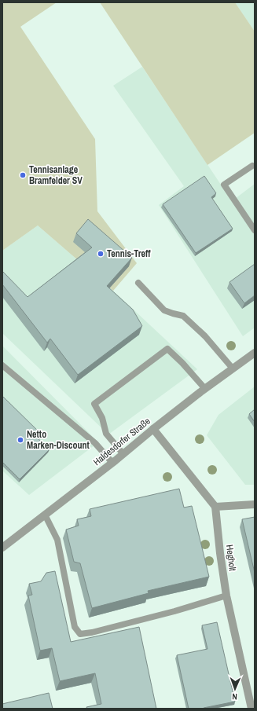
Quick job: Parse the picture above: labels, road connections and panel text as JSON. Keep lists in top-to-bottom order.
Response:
{
  "streets": {
    "street": ["Haldesdorfer Straße", "Hegholt"]
  },
  "places": ["Tennisanlage Bramfelder SV", "Tennis-Treff", "Netto Marken-Discount"],
  "north": "bottom"
}
